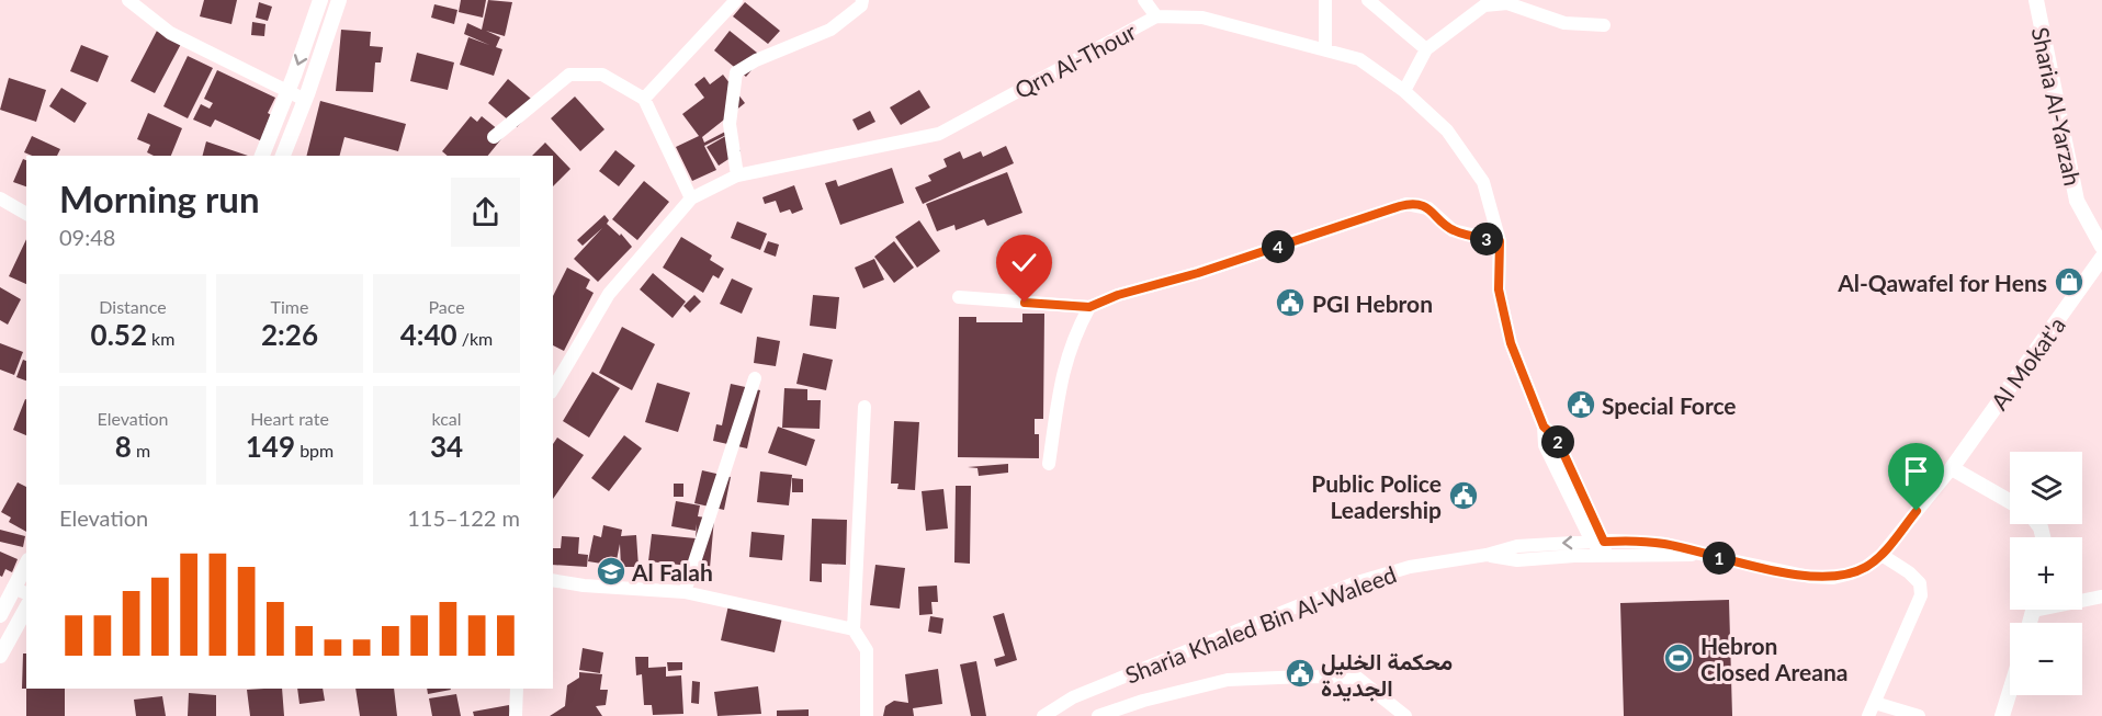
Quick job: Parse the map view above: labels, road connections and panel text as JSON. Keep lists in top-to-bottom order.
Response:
{
  "streets": {
    "street": [
      "Qrn Al-Thour",
      "Sharia Al-Yarzah",
      "Al Mokat'a",
      "Sharia Khaled Bin Al-Waleed"
    ]
  },
  "places": {
    "shop": ["Al-Qawafel for Hens"],
    "public building": [
      "PGI Hebron",
      "Special Force",
      "Public Police Leadership",
      "محكمة الخليل الجديدة"
    ],
    "school or university": ["Al Falah"],
    "sports": ["Hebron Closed Areana"]
  },
  "page": {
    "heading": ["Morning run", "09:48"],
    "pins": [
      "3",
      "4",
      "2",
      "1"
    ],
    "stats": [
      ["Distance", "0.52 km"],
      ["Time", "2:26"],
      ["Pace", "4:40 /km"],
      ["Elevation", "8 m"],
      ["Heart rate", "149 bpm"],
      ["kcal", "34"]
    ],
    "map_buttons": ["+", "−"],
    "chart": ["Elevation", "115–122 m"]
  }
}
